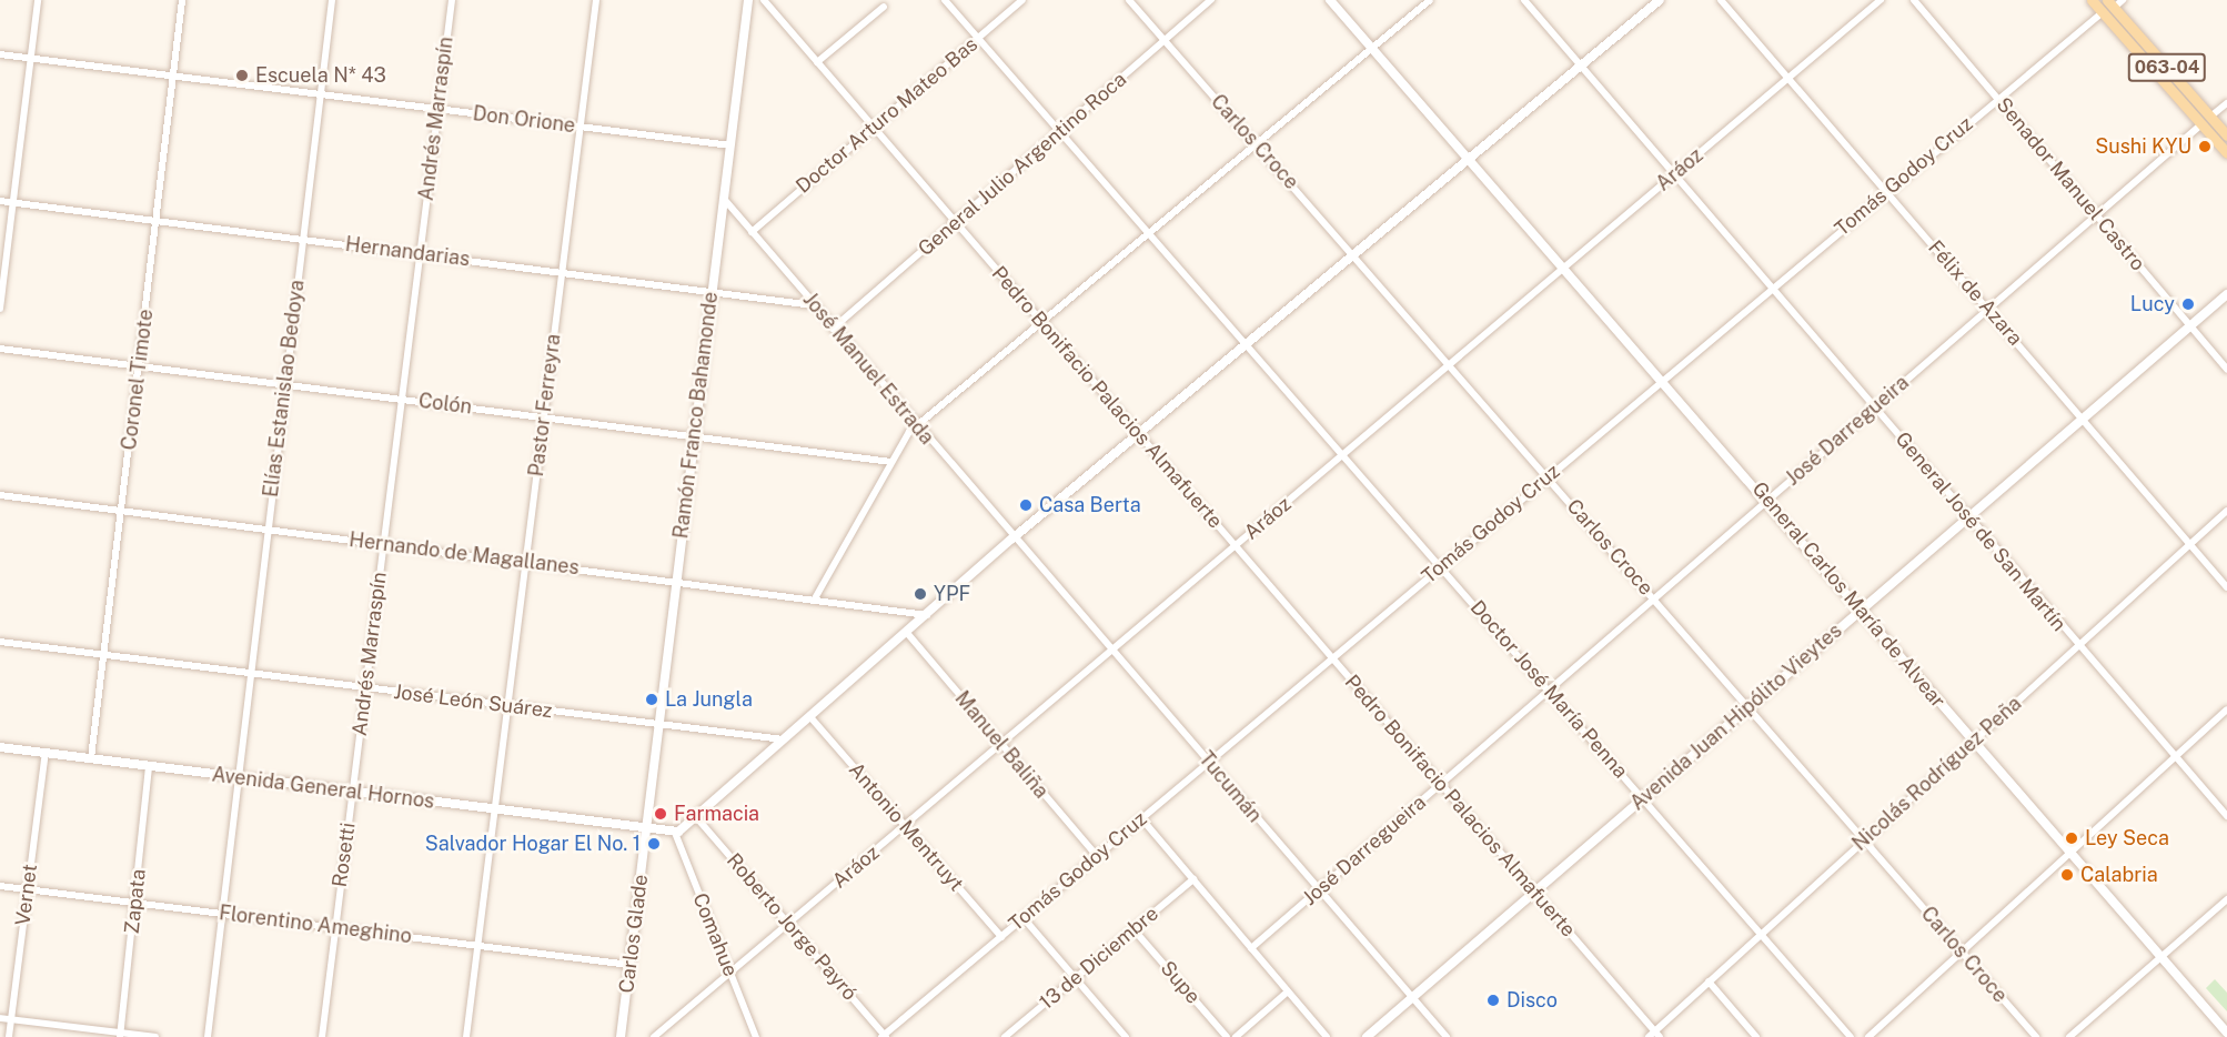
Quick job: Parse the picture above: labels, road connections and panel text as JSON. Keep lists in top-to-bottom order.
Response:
{
  "streets": {
    "main road": ["063-04", "Avenida General Hornos"],
    "street": [
      "Doctor Arturo Mateo Bas",
      "Andrés Marraspín",
      "Don Orione",
      "Carlos Croce",
      "General Julio Argentino Roca",
      "Aráoz",
      "Tomás Godoy Cruz",
      "Senador Manuel Castro",
      "Hernandarias",
      "Félix de Azara",
      "José Manuel Estrada",
      "Coronel Timote",
      "Elías Estanislao Bedoya",
      "Pedro Bonifacio Palacios Almafuerte",
      "Colón",
      "Pastor Ferreyra",
      "Ramón Franco Bahamonde",
      "José Darregueira",
      "General José de San Martín",
      "Hernando de Magallanes",
      "General Carlos María de Alvear",
      "Doctor José María Penna",
      "José León Suárez",
      "Avenida Juan Hipólito Vieytes",
      "Manuel Baliña",
      "Nicolás Rodríguez Peña",
      "Tucumán",
      "Antonio Mentruyt",
      "Rosetti",
      "Vernet",
      "Zapata",
      "Florentino Ameghino",
      "Roberto Jorge Payró",
      "Carlos Glade",
      "Comahue",
      "13 de Diciembre",
      "Supe"
    ]
  },
  "crossings": [
    ["063-04", "Tomás Godoy Cruz"],
    ["063-04", "José Darregueira"],
    ["Doctor Arturo Mateo Bas", "José Manuel Estrada"],
    ["Doctor Arturo Mateo Bas", "Pedro Bonifacio Palacios Almafuerte"],
    ["Doctor Arturo Mateo Bas", "Doctor José María Penna"],
    ["Andrés Marraspín", "Don Orione"],
    ["Andrés Marraspín", "Hernandarias"],
    ["Andrés Marraspín", "Colón"],
    ["Andrés Marraspín", "Hernando de Magallanes"],
    ["Andrés Marraspín", "José León Suárez"],
    ["Andrés Marraspín", "Avenida General Hornos"],
    ["Andrés Marraspín", "Rosetti"],
    ["Don Orione", "Coronel Timote"],
    ["Don Orione", "Elías Estanislao Bedoya"],
    ["Don Orione", "Pastor Ferreyra"],
    ["Don Orione", "Ramón Franco Bahamonde"],
    ["Carlos Croce", "General Julio Argentino Roca"],
    ["Carlos Croce", "Aráoz"],
    ["Carlos Croce", "Tomás Godoy Cruz"],
    ["Carlos Croce", "José Darregueira"],
    ["Carlos Croce", "Avenida Juan Hipólito Vieytes"],
    ["Carlos Croce", "Nicolás Rodríguez Peña"],
    ["General Julio Argentino Roca", "José Manuel Estrada"],
    ["General Julio Argentino Roca", "Pedro Bonifacio Palacios Almafuerte"],
    ["General Julio Argentino Roca", "Doctor José María Penna"],
    ["Aráoz", "Félix de Azara"],
    ["Aráoz", "Pedro Bonifacio Palacios Almafuerte"],
    ["Aráoz", "General José de San Martín"],
    ["Aráoz", "General Carlos María de Alvear"],
    ["Aráoz", "Doctor José María Penna"],
    ["Aráoz", "Manuel Baliña"],
    ["Aráoz", "Tucumán"],
    ["Aráoz", "Antonio Mentruyt"],
    ["Aráoz", "Roberto Jorge Payró"],
    ["Aráoz", "Comahue"],
    ["Tomás Godoy Cruz", "Senador Manuel Castro"],
    ["Tomás Godoy Cruz", "Félix de Azara"],
    ["Tomás Godoy Cruz", "Pedro Bonifacio Palacios Almafuerte"],
    ["Tomás Godoy Cruz", "General José de San Martín"],
    ["Tomás Godoy Cruz", "General Carlos María de Alvear"],
    ["Tomás Godoy Cruz", "Doctor José María Penna"],
    ["Tomás Godoy Cruz", "Manuel Baliña"],
    ["Tomás Godoy Cruz", "Tucumán"],
    ["Tomás Godoy Cruz", "Antonio Mentruyt"],
    ["Tomás Godoy Cruz", "Roberto Jorge Payró"],
    ["Senador Manuel Castro", "José Darregueira"],
    ["Senador Manuel Castro", "Avenida Juan Hipólito Vieytes"],
    ["Hernandarias", "José Manuel Estrada"],
    ["Hernandarias", "Coronel Timote"],
    ["Hernandarias", "Elías Estanislao Bedoya"],
    ["Hernandarias", "Pastor Ferreyra"],
    ["Hernandarias", "Ramón Franco Bahamonde"],
    ["Félix de Azara", "José Darregueira"],
    ["Félix de Azara", "Avenida Juan Hipólito Vieytes"],
    ["Félix de Azara", "Nicolás Rodríguez Peña"],
    ["José Manuel Estrada", "Ramón Franco Bahamonde"],
    ["José Manuel Estrada", "Tucumán"],
    ["Coronel Timote", "Colón"],
    ["Coronel Timote", "Hernando de Magallanes"],
    ["Coronel Timote", "José León Suárez"],
    ["Coronel Timote", "Avenida General Hornos"],
    ["Elías Estanislao Bedoya", "Colón"],
    ["Elías Estanislao Bedoya", "Hernando de Magallanes"],
    ["Elías Estanislao Bedoya", "José León Suárez"],
    ["Elías Estanislao Bedoya", "Avenida General Hornos"],
    ["Elías Estanislao Bedoya", "Florentino Ameghino"],
    ["Pedro Bonifacio Palacios Almafuerte", "José Darregueira"],
    ["Pedro Bonifacio Palacios Almafuerte", "Avenida Juan Hipólito Vieytes"],
    ["Pedro Bonifacio Palacios Almafuerte", "Nicolás Rodríguez Peña"],
    ["Colón", "Pastor Ferreyra"],
    ["Colón", "Ramón Franco Bahamonde"],
    ["Pastor Ferreyra", "Hernando de Magallanes"],
    ["Pastor Ferreyra", "José León Suárez"],
    ["Pastor Ferreyra", "Avenida General Hornos"],
    ["Pastor Ferreyra", "Florentino Ameghino"],
    ["Ramón Franco Bahamonde", "Hernando de Magallanes"],
    ["Ramón Franco Bahamonde", "José León Suárez"],
    ["Ramón Franco Bahamonde", "Avenida General Hornos"],
    ["Ramón Franco Bahamonde", "Carlos Glade"],
    ["José Darregueira", "General José de San Martín"],
    ["José Darregueira", "General Carlos María de Alvear"],
    ["José Darregueira", "Doctor José María Penna"],
    ["José Darregueira", "Tucumán"],
    ["General José de San Martín", "Avenida Juan Hipólito Vieytes"],
    ["General José de San Martín", "Nicolás Rodríguez Peña"],
    ["General Carlos María de Alvear", "Avenida Juan Hipólito Vieytes"],
    ["General Carlos María de Alvear", "Nicolás Rodríguez Peña"],
    ["Doctor José María Penna", "Avenida Juan Hipólito Vieytes"],
    ["Doctor José María Penna", "Nicolás Rodríguez Peña"],
    ["Avenida Juan Hipólito Vieytes", "Tucumán"],
    ["Avenida General Hornos", "Rosetti"],
    ["Avenida General Hornos", "Vernet"],
    ["Avenida General Hornos", "Zapata"],
    ["Avenida General Hornos", "Carlos Glade"],
    ["Avenida General Hornos", "Comahue"],
    ["Rosetti", "Florentino Ameghino"],
    ["Vernet", "Florentino Ameghino"],
    ["Zapata", "Florentino Ameghino"],
    ["Florentino Ameghino", "Carlos Glade"],
    ["13 de Diciembre", "Supe"]
  ],
  "places": [
    "Escuela N* 43",
    "Sushi KYU",
    "Lucy",
    "Casa Berta",
    "YPF",
    "La Jungla",
    "Farmacia",
    "Ley Seca",
    "Salvador Hogar El No. 1",
    "Calabria",
    "Disco"
  ]
}
